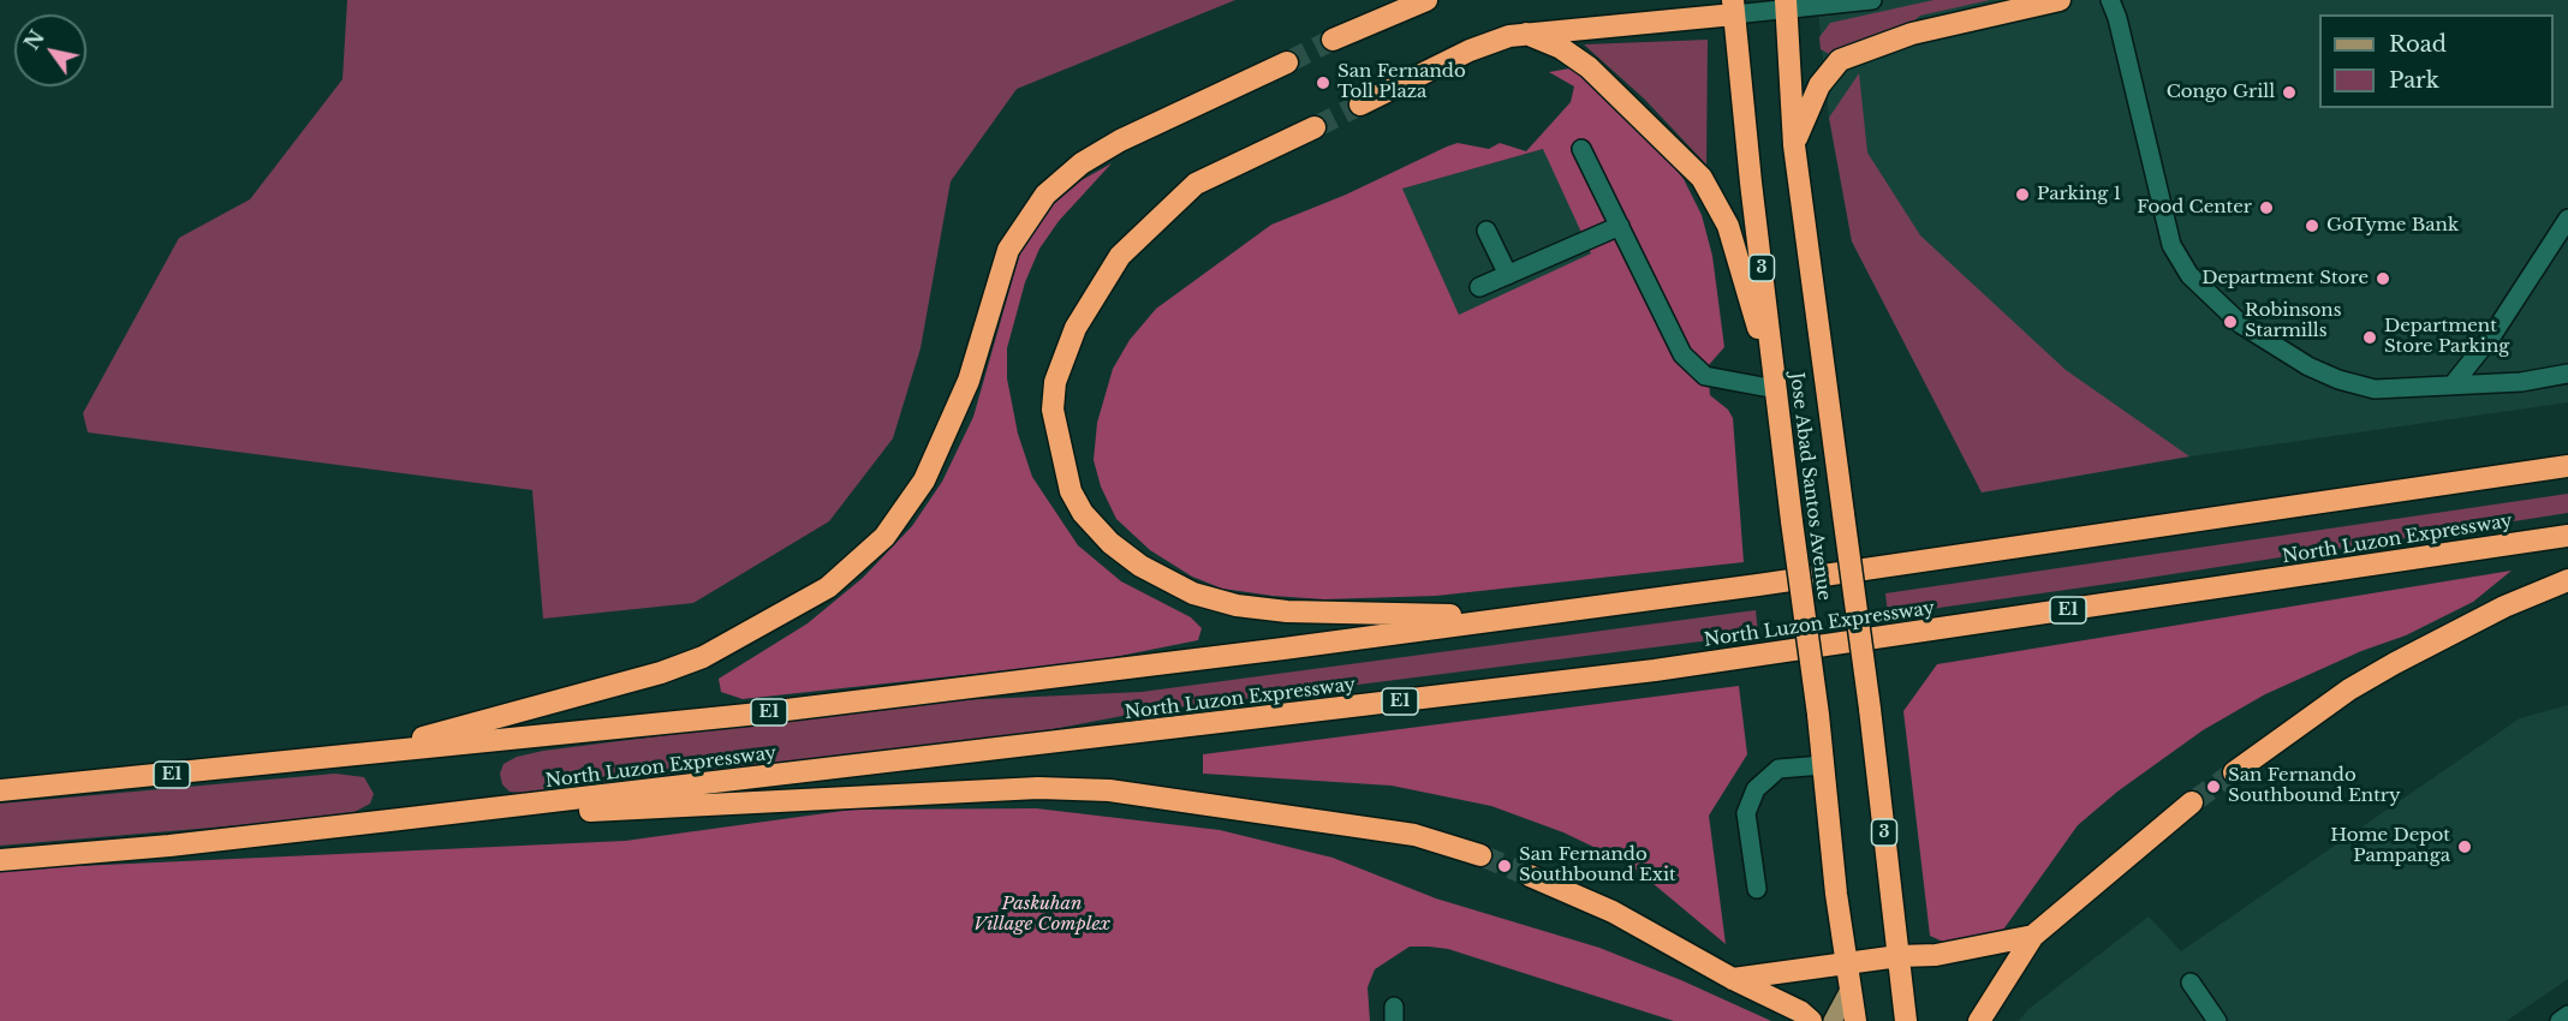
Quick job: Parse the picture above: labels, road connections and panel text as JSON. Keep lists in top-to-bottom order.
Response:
{
  "streets": {
    "highway": [
      "3",
      "Jose Abad Santos Avenue",
      "North Luzon Expressway",
      "E1"
    ]
  },
  "parks": ["Paskuhan Village Complex"],
  "places": [
    "San Fernando Toll Plaza",
    "Congo Grill",
    "Parking 1",
    "Food Center",
    "GoTyme Bank",
    "Department Store",
    "Robinsons Starmills",
    "Department Store Parking",
    "San Fernando Southbound Entry",
    "Home Depot Pampanga",
    "San Fernando Southbound Exit"
  ],
  "legend": ["Road", "Park"],
  "north": "top left"
}
